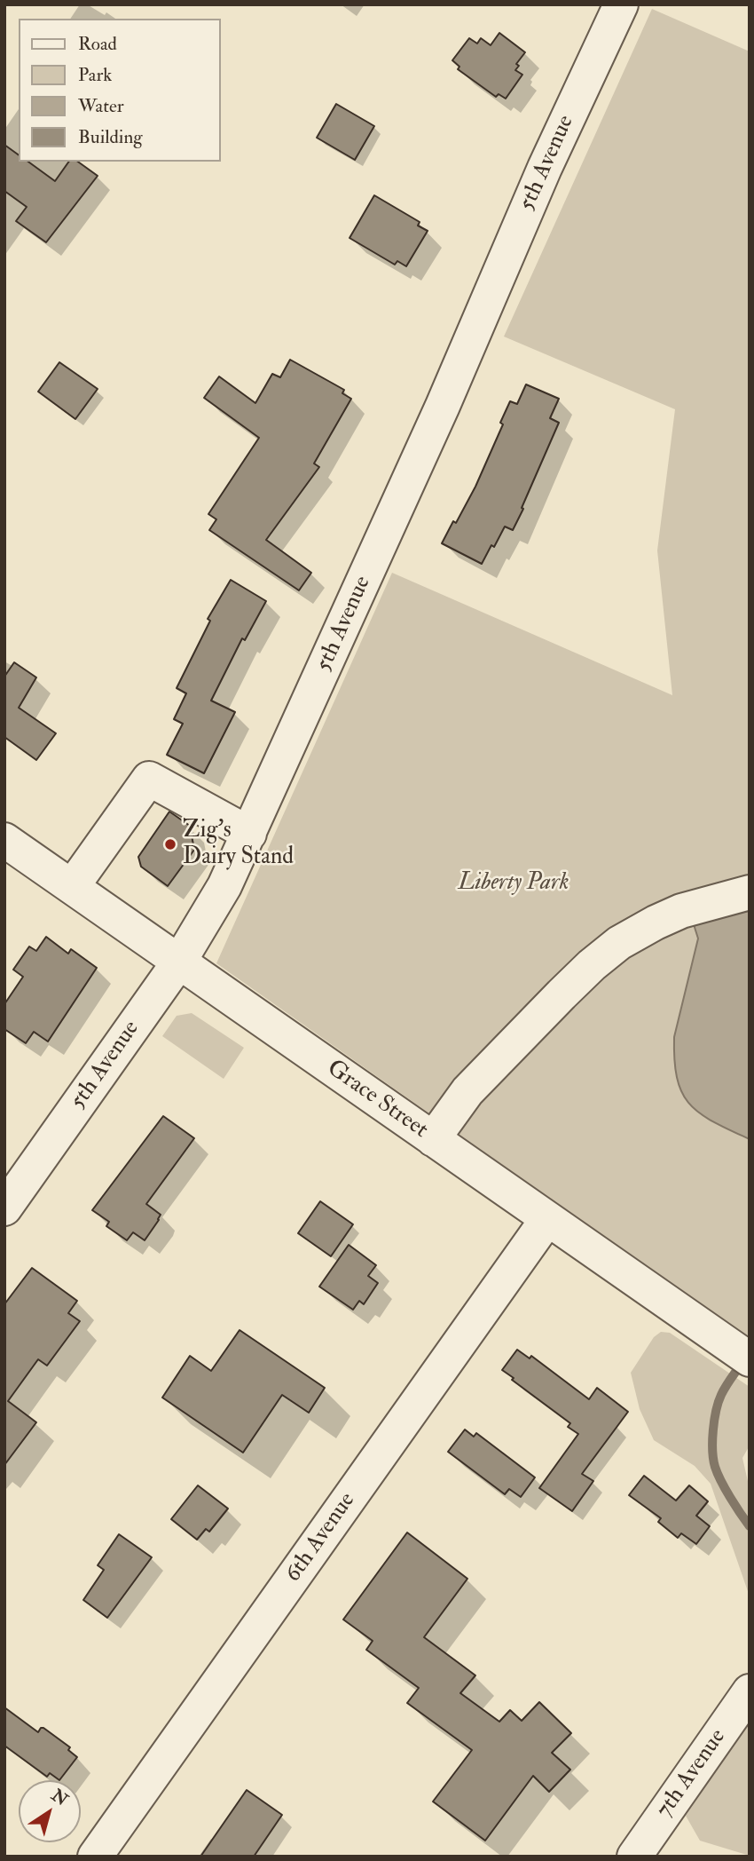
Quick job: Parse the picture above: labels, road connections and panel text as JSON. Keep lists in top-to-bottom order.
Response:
{
  "streets": {
    "street": [
      "5th Avenue",
      "Grace Street",
      "6th Avenue",
      "7th Avenue"
    ]
  },
  "crossings": [
    ["5th Avenue", "Grace Street"],
    ["Grace Street", "6th Avenue"]
  ],
  "parks": ["Liberty Park"],
  "places": ["Zig's Dairy Stand"],
  "legend": [
    "Road",
    "Park",
    "Water",
    "Building"
  ],
  "north": "top right"
}
